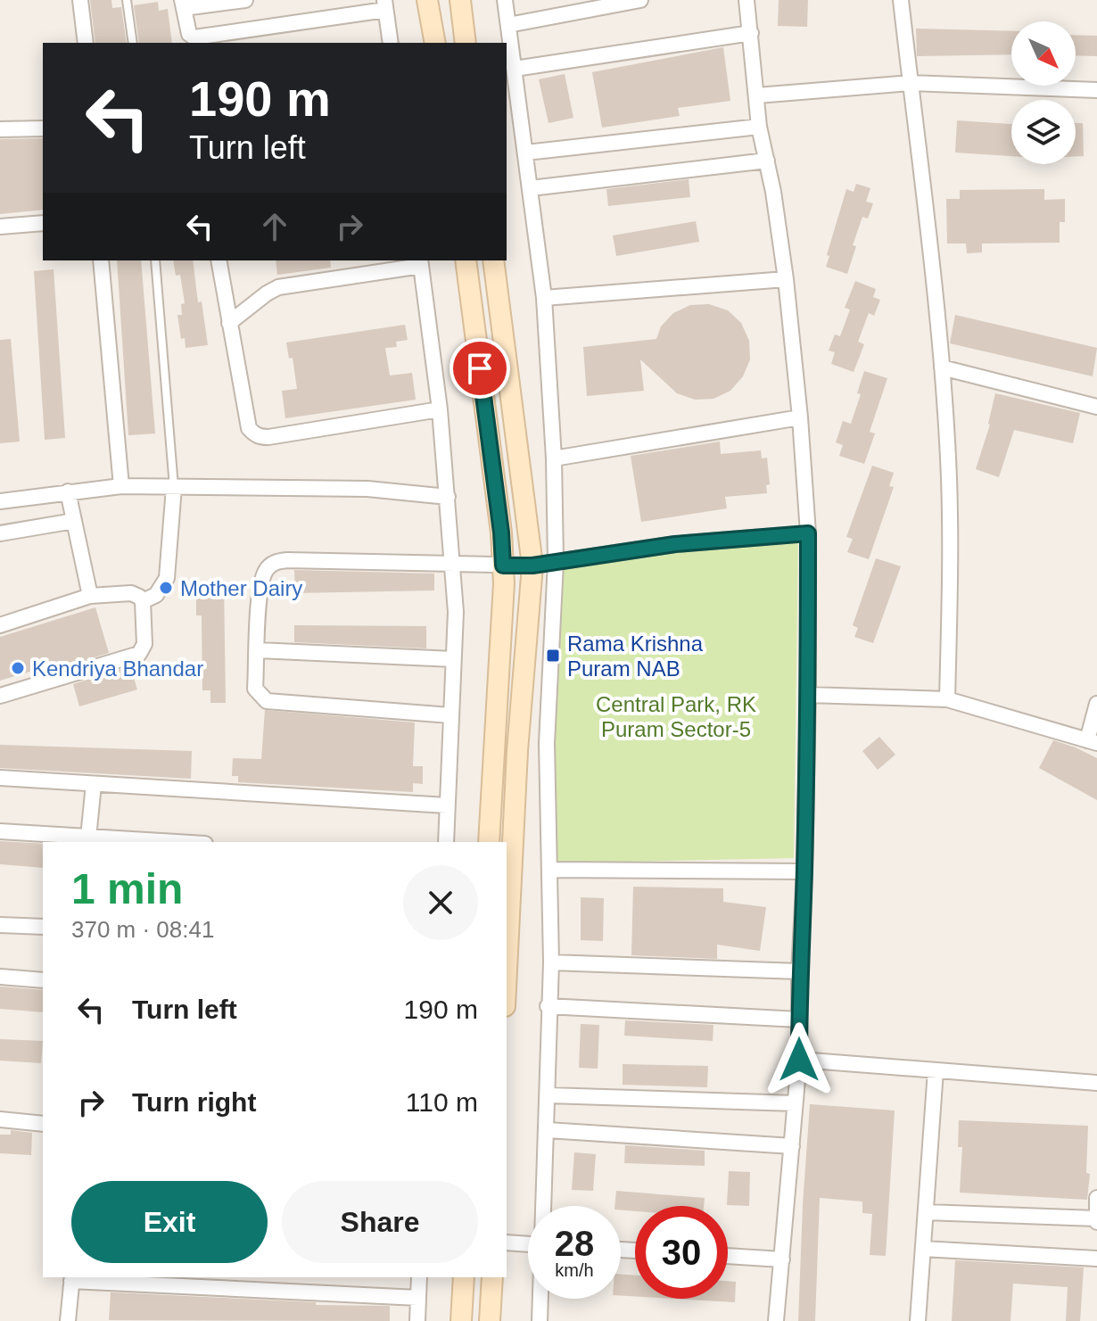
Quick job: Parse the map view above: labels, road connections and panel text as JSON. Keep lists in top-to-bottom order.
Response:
{
  "parks": ["Central Park, RK Puram Sector-5"],
  "places": {
    "other": ["Mother Dairy", "Kendriya Bhandar"],
    "transit": ["Rama Krishna Puram NAB"]
  },
  "north": "bottom right",
  "page": {
    "turn": ["190 m", "Turn left"],
    "heading": ["1 min", "370 m · 08:41"],
    "list": [
      {
        "name": "Turn left",
        "value": "190 m"
      },
      {
        "name": "Turn right",
        "value": "110 m"
      }
    ],
    "buttons": ["Exit", "Share"],
    "speed": "28 km/h",
    "limit": "30"
  }
}
